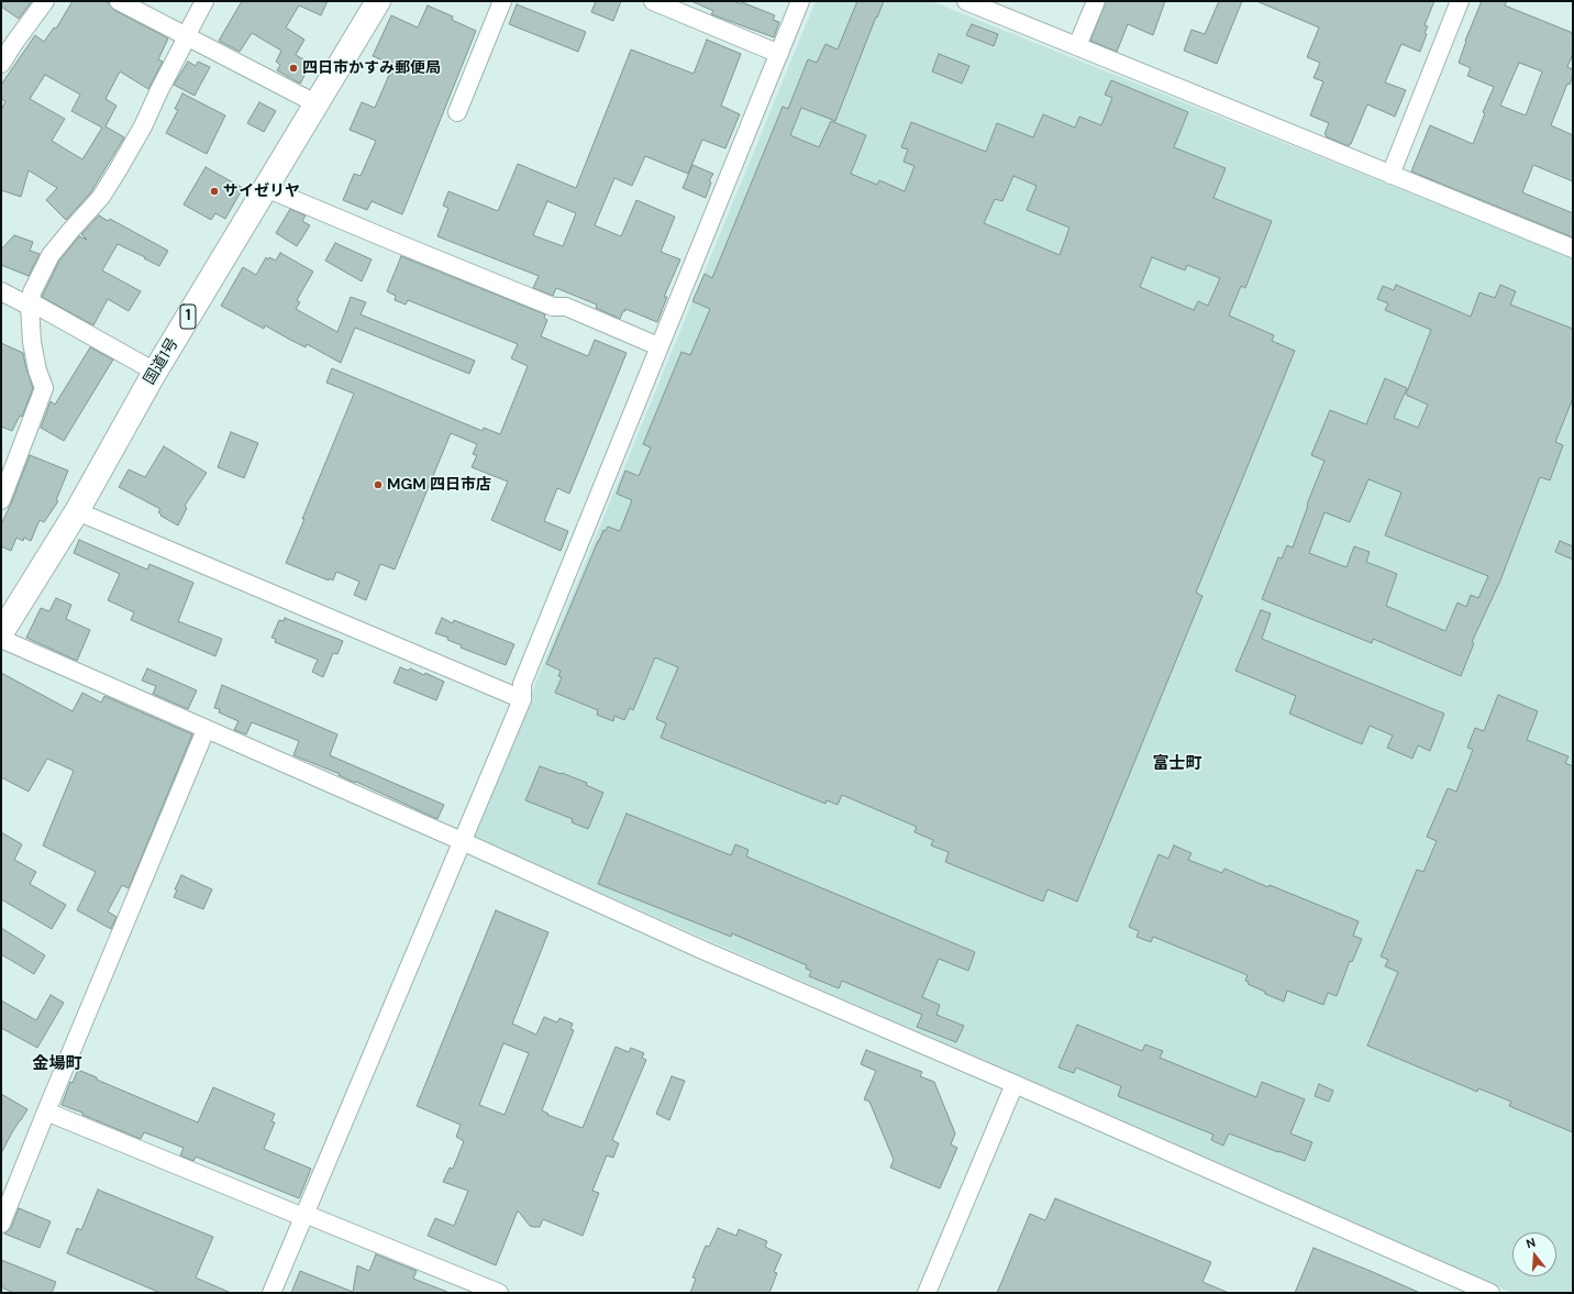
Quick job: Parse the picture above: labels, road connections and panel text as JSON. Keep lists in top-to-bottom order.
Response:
{
  "streets": {
    "highway": ["1", "国道1号"]
  },
  "districts": ["富士町", "金場町"],
  "places": ["四日市かすみ郵便局", "サイゼリヤ", "MGM 四日市店"],
  "north": "top"
}
